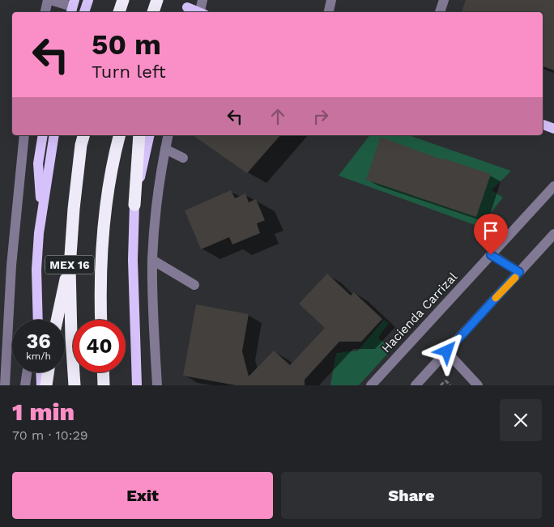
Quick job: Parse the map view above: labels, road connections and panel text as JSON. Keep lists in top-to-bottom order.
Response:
{
  "streets": {
    "highway": ["MEX 16"],
    "street": ["Hacienda Carrizal"]
  },
  "page": {
    "turn": ["50 m", "Turn left"],
    "speed": "36 km/h",
    "limit": "40",
    "heading": ["1 min", "70 m · 10:29"],
    "buttons": ["Exit", "Share"]
  }
}
